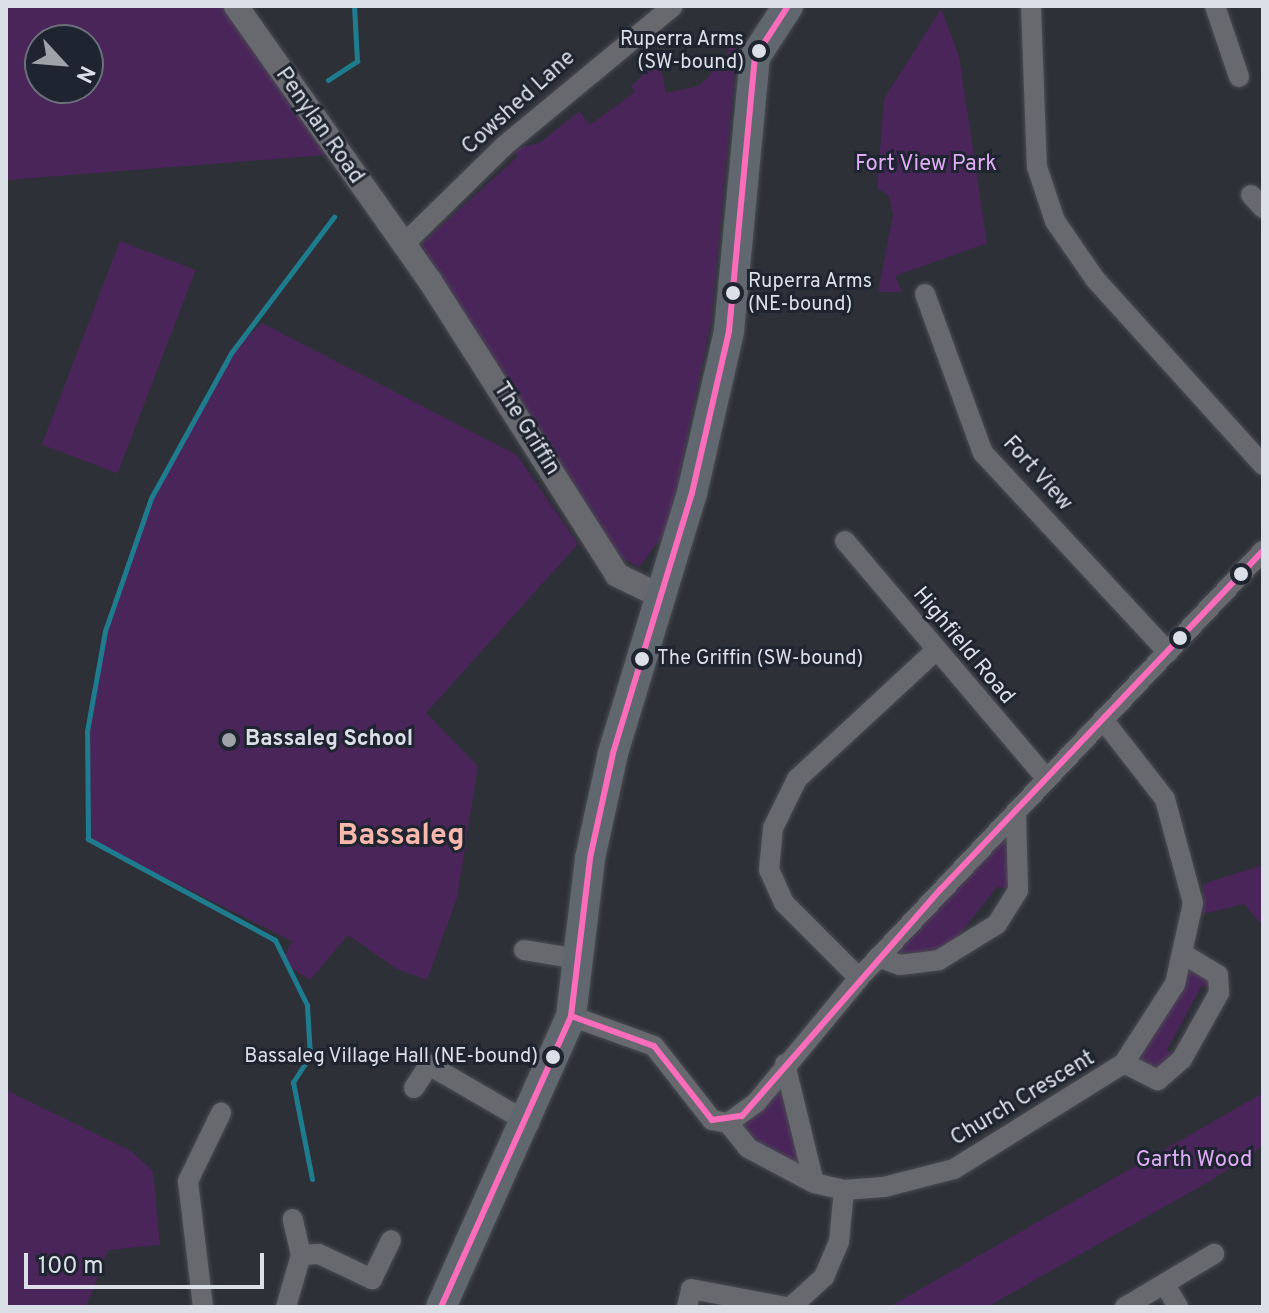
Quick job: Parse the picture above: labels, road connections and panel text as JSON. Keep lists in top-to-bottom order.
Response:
{
  "streets": {
    "street": [
      "Cowshed Lane",
      "Penylan Road",
      "The Griffin",
      "Fort View",
      "Highfield Road",
      "Church Crescent"
    ]
  },
  "crossings": [
    ["Cowshed Lane", "Penylan Road"],
    ["Cowshed Lane", "The Griffin"],
    ["Penylan Road", "The Griffin"]
  ],
  "districts": ["Bassaleg"],
  "parks": ["Fort View Park", "Garth Wood"],
  "places": [
    "Ruperra Arms (SW-bound)",
    "Ruperra Arms (NE-bound)",
    "The Griffin (SW-bound)",
    "Bassaleg School",
    "Bassaleg Village Hall (NE-bound)"
  ],
  "scale_bar": "100 m",
  "north": "bottom right"
}
